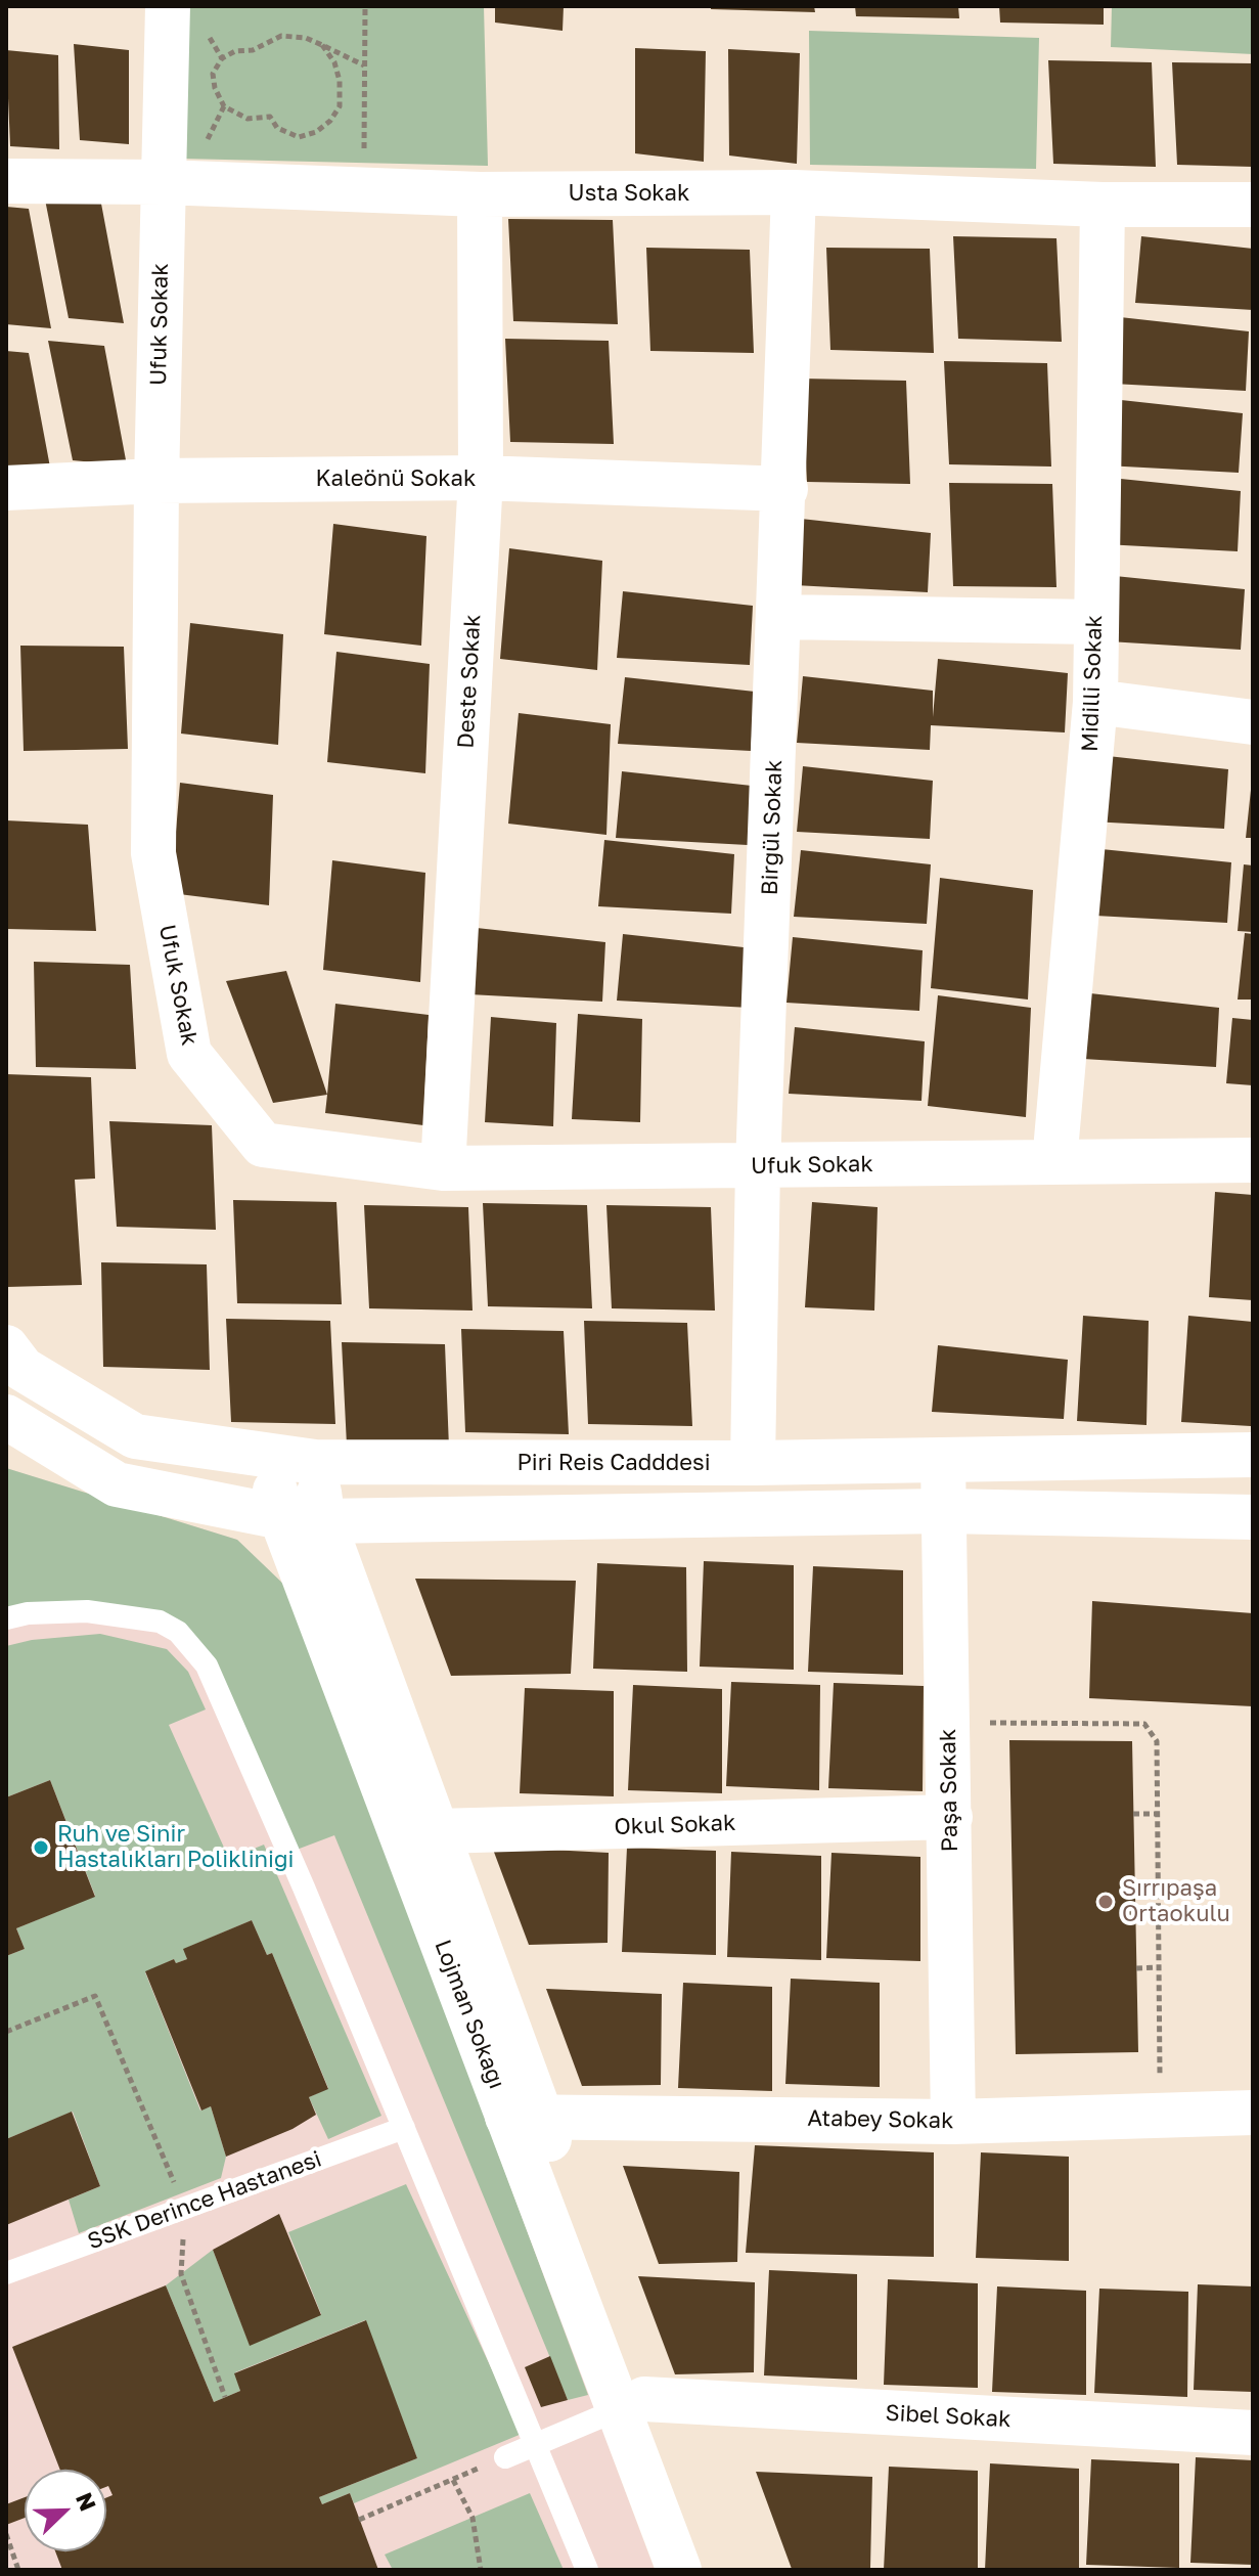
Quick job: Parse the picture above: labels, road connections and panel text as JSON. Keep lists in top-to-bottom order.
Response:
{
  "streets": {
    "street": [
      "Usta Sokak",
      "Ufuk Sokak",
      "Kaleönü Sokak",
      "Deste Sokak",
      "Midilli Sokak",
      "Birgül Sokak",
      "Piri Reis Cadddesi",
      "Paşa Sokak",
      "Okul Sokak",
      "Lojman Sokağı",
      "Atabey Sokak",
      "Sibel Sokak"
    ],
    "lane": ["SSK Derince Hastanesi"]
  },
  "crossings": [
    ["Usta Sokak", "Ufuk Sokak"],
    ["Usta Sokak", "Deste Sokak"],
    ["Usta Sokak", "Midilli Sokak"],
    ["Usta Sokak", "Birgül Sokak"],
    ["Ufuk Sokak", "Kaleönü Sokak"],
    ["Ufuk Sokak", "Deste Sokak"],
    ["Ufuk Sokak", "Midilli Sokak"],
    ["Ufuk Sokak", "Birgül Sokak"],
    ["Kaleönü Sokak", "Deste Sokak"],
    ["Kaleönü Sokak", "Birgül Sokak"],
    ["Birgül Sokak", "Piri Reis Cadddesi"],
    ["Piri Reis Cadddesi", "Paşa Sokak"],
    ["Piri Reis Cadddesi", "Lojman Sokağı"],
    ["Paşa Sokak", "Okul Sokak"],
    ["Paşa Sokak", "Atabey Sokak"],
    ["Okul Sokak", "Lojman Sokağı"],
    ["Lojman Sokağı", "Atabey Sokak"],
    ["Lojman Sokağı", "Sibel Sokak"]
  ],
  "places": ["Ruh ve Sinir Hastalıkları Polikliniği", "Sırrıpaşa Ortaokulu"],
  "north": "top right"
}
